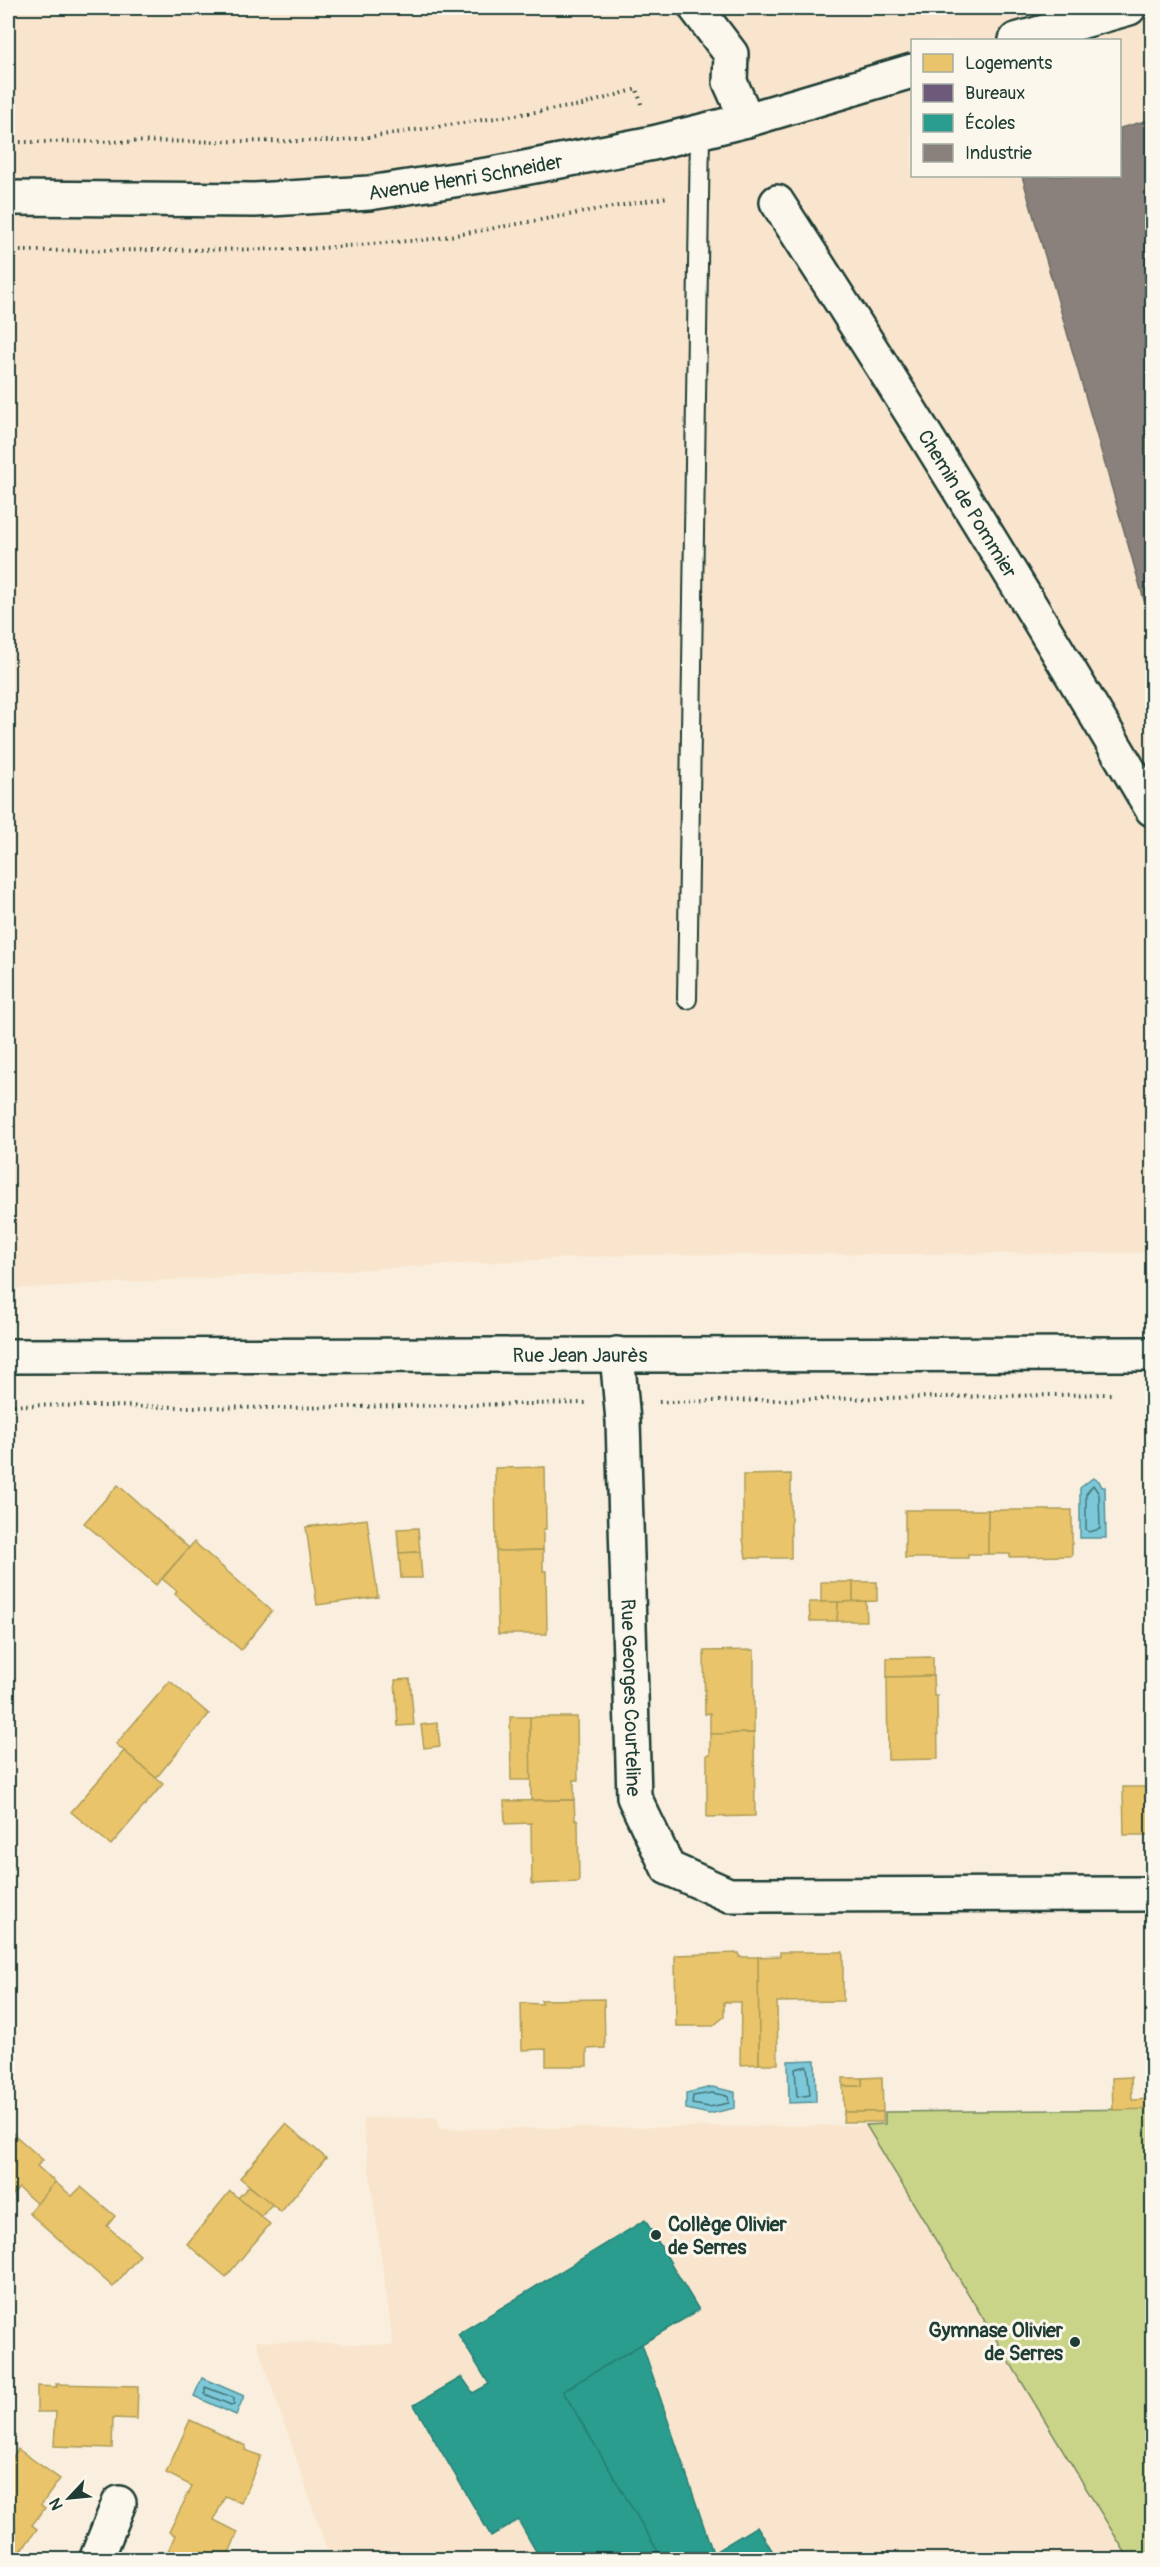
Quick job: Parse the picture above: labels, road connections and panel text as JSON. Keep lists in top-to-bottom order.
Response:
{
  "streets": {
    "street": [
      "Avenue Henri Schneider",
      "Chemin de Pommier",
      "Rue Jean Jaurès",
      "Rue Georges Courteline"
    ]
  },
  "crossings": [
    ["Rue Jean Jaurès", "Rue Georges Courteline"]
  ],
  "places": ["Collège Olivier de Serres", "Gymnase Olivier de Serres"],
  "legend": [
    "Logements",
    "Bureaux",
    "Écoles",
    "Industrie"
  ],
  "north": "bottom left"
}
